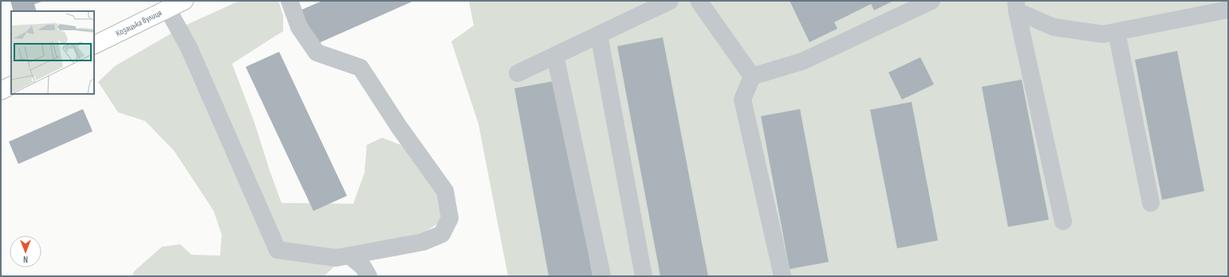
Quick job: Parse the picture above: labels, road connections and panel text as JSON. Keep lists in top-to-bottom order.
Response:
{
  "streets": {
    "main road": ["Козацька вулиця"]
  },
  "north": "bottom"
}
